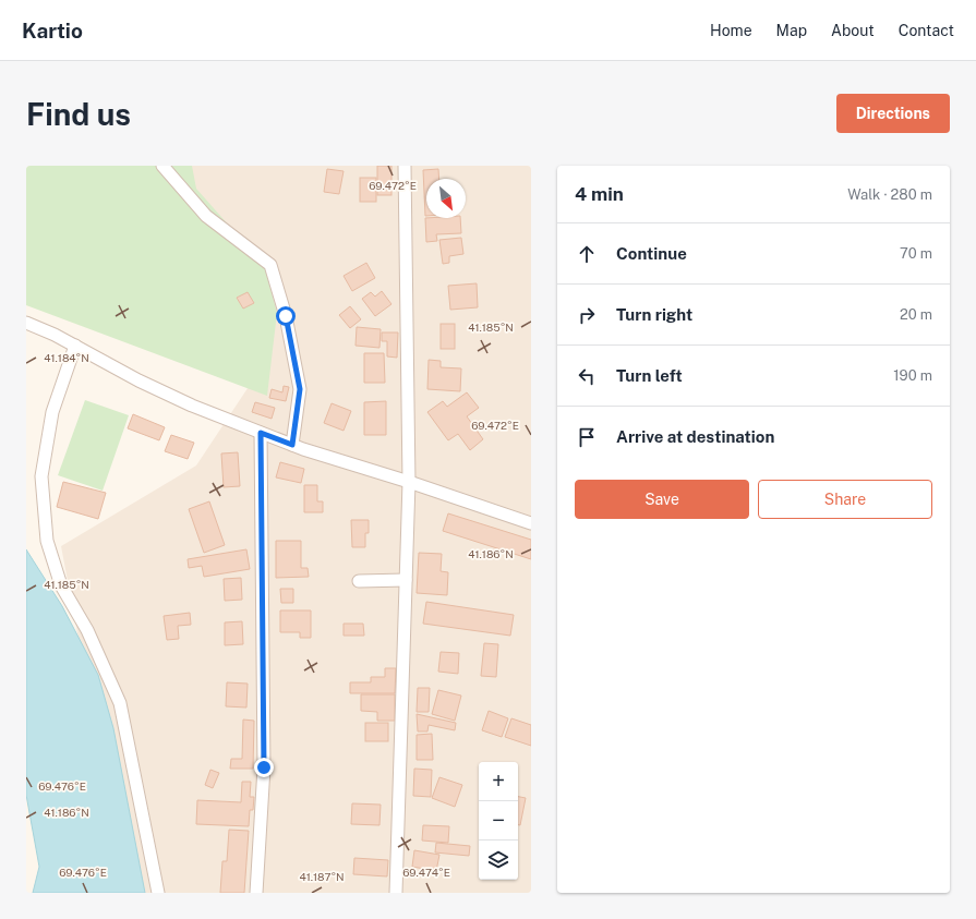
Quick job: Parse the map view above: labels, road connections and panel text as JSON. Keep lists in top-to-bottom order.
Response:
{
  "north": "bottom right",
  "page": {
    "header": "Kartio",
    "nav": [
      "Home",
      "Map",
      "About",
      "Contact"
    ],
    "buttons": [
      "Directions",
      ["Save", "Share"]
    ],
    "title": "Find us",
    "heading": ["4 min", "Walk · 280 m"],
    "list": [
      ["Continue", "70 m"],
      ["Turn right", "20 m"],
      ["Turn left", "190 m"],
      "Arrive at destination"
    ],
    "map_buttons": ["+", "−"]
  },
  "coordinates": [
    "69.472°E",
    "41.185°N",
    "41.184°N",
    "41.186°N",
    "69.476°E",
    "69.474°E",
    "41.187°N"
  ]
}
